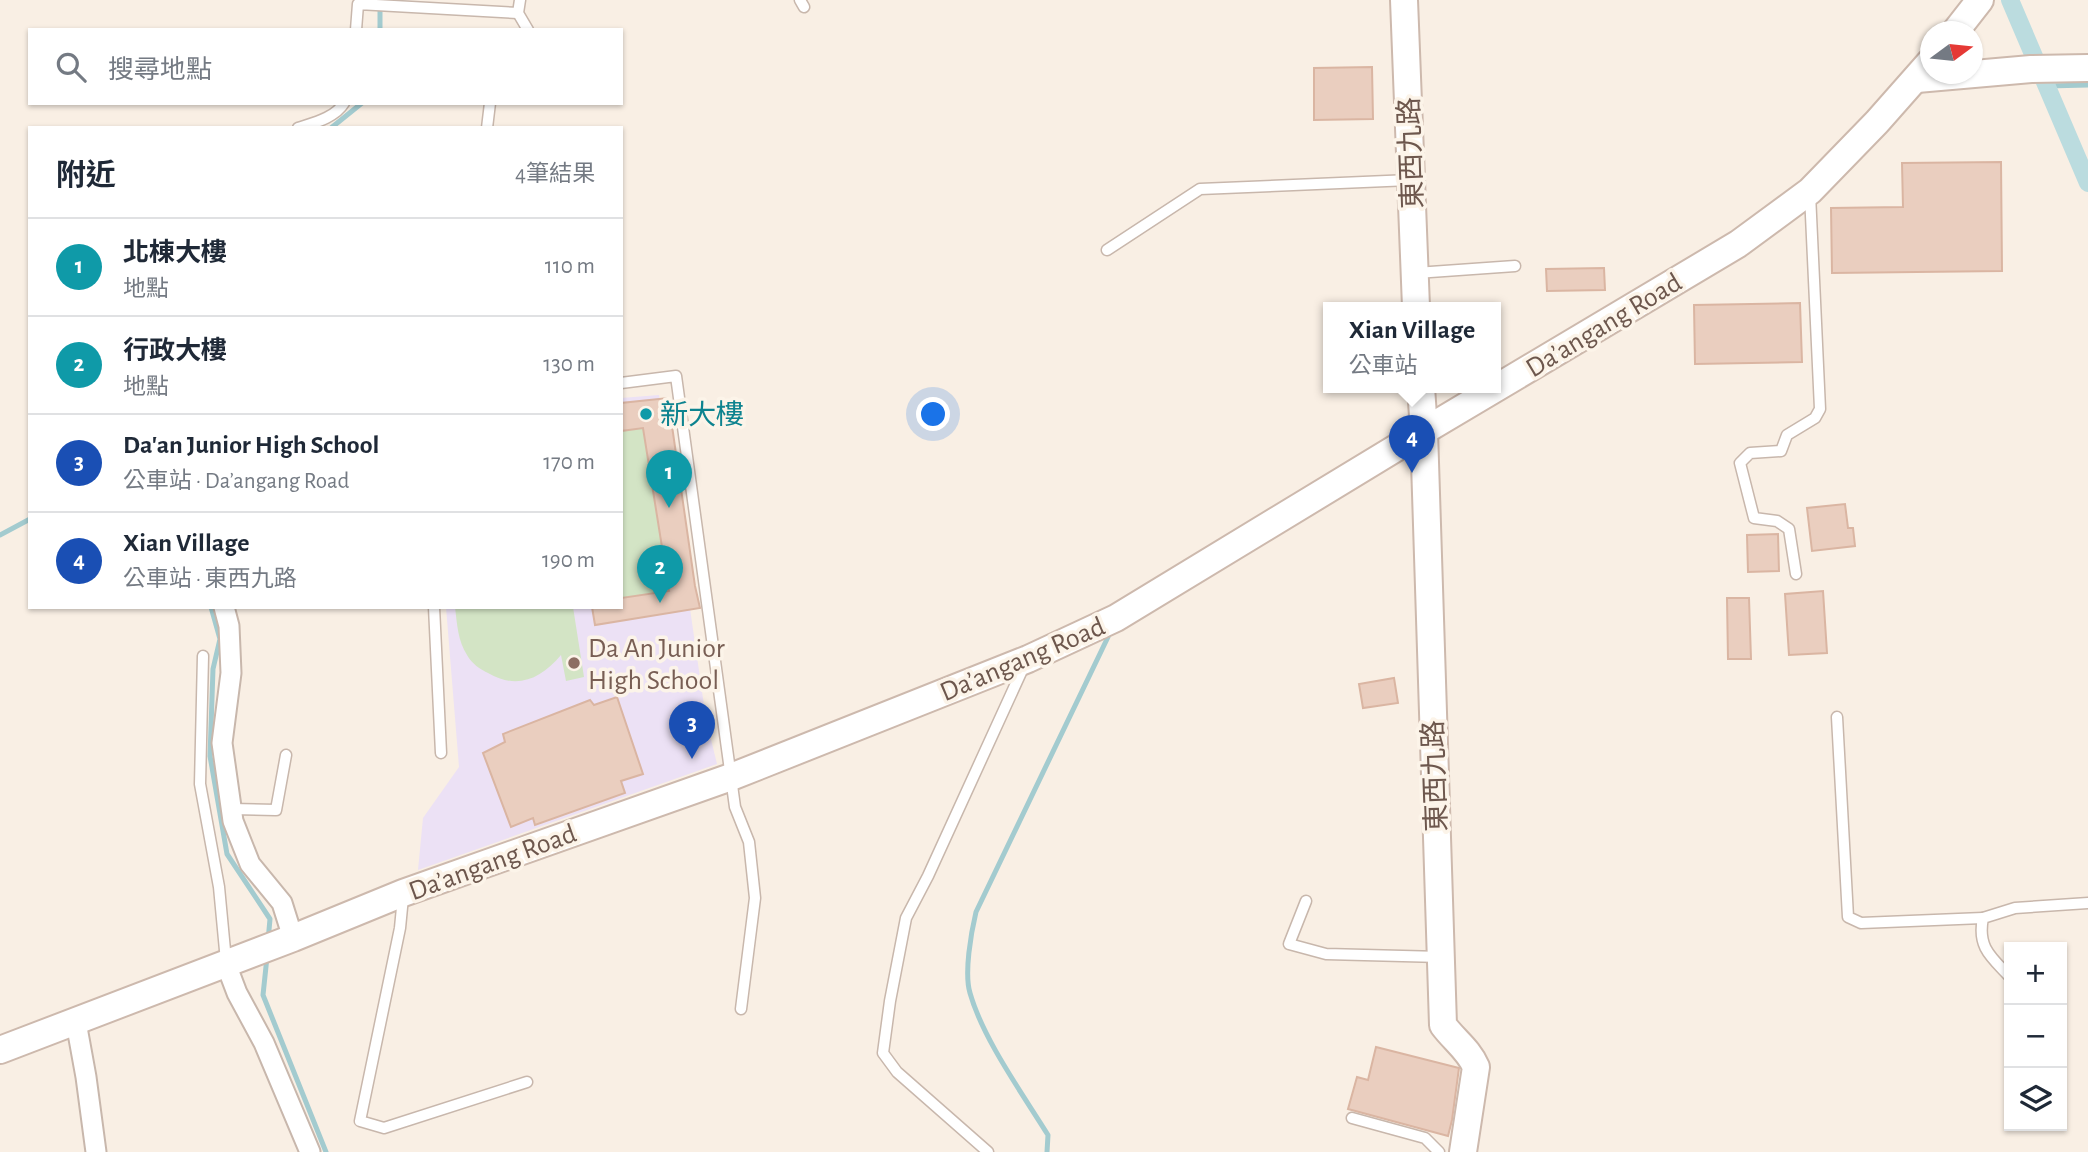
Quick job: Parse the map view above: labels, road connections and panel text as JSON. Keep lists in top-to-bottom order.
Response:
{
  "streets": {
    "main road": ["東西九路", "Da’angang Road"]
  },
  "crossings": [
    ["東西九路", "Da’angang Road"]
  ],
  "places": ["新大樓", "Da An Junior High School"],
  "north": "right",
  "page": {
    "search": "搜尋地點",
    "heading": ["附近", "4筆結果"],
    "list": [
      {
        "mark": "1",
        "name": "北棟大樓",
        "note": "地點",
        "value": "110 m"
      },
      {
        "mark": "2",
        "name": "行政大樓",
        "note": "地點",
        "value": "130 m"
      },
      {
        "mark": "3",
        "name": "Da'an Junior High School",
        "note": "公車站 · Da’angang Road",
        "value": "170 m"
      },
      {
        "mark": "4",
        "name": "Xian Village",
        "note": "公車站 · 東西九路",
        "value": "190 m"
      }
    ],
    "popup": ["Xian Village", "公車站"],
    "pins": [
      "4",
      "1",
      "2",
      "3"
    ],
    "map_buttons": ["+", "−"]
  }
}
